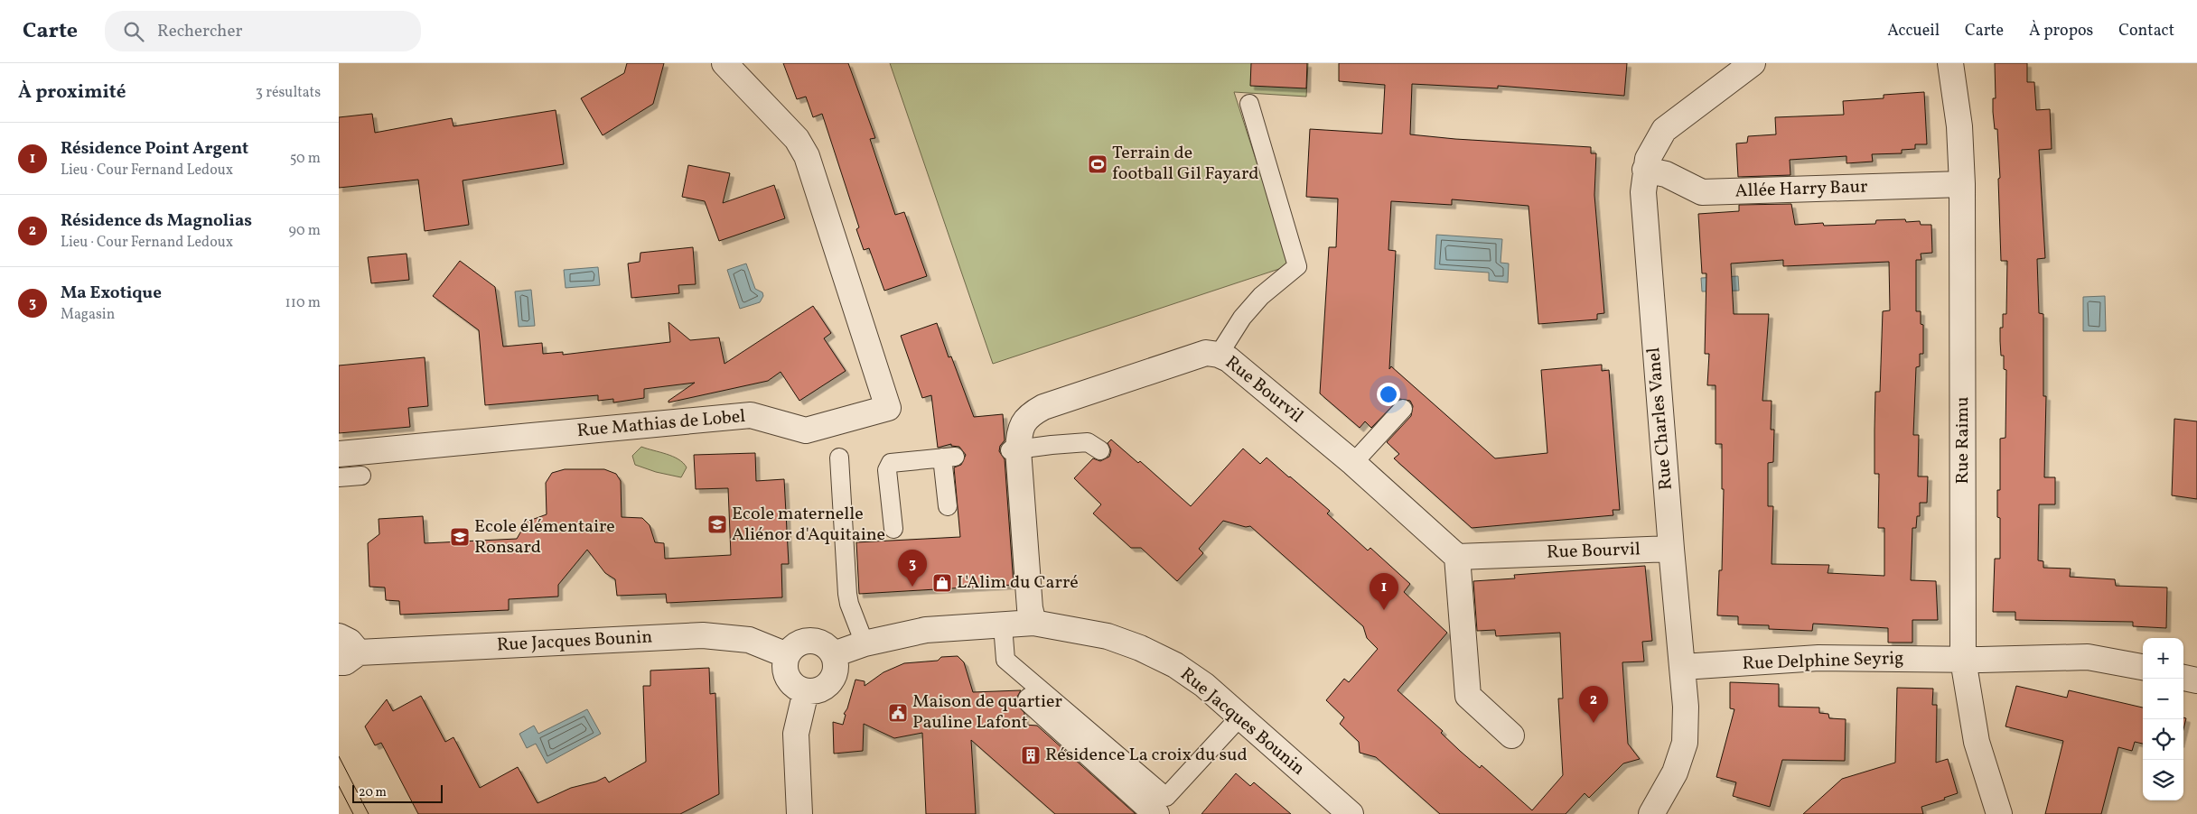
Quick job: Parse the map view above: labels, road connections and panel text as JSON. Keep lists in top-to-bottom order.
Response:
{
  "streets": {
    "street": [
      "Allée Harry Baur",
      "Rue Bourvil",
      "Rue Charles Vanel",
      "Rue Mathias de Lobel",
      "Rue Raimu",
      "Rue Jacques Bounin",
      "Rue Delphine Seyrig"
    ]
  },
  "crossings": [
    ["Allée Harry Baur", "Rue Charles Vanel"],
    ["Allée Harry Baur", "Rue Raimu"],
    ["Rue Bourvil", "Rue Charles Vanel"],
    ["Rue Bourvil", "Rue Jacques Bounin"],
    ["Rue Charles Vanel", "Rue Delphine Seyrig"],
    ["Rue Raimu", "Rue Delphine Seyrig"]
  ],
  "places": {
    "sports": ["Terrain de football Gil Fayard"],
    "school or university": ["Ecole maternelle Aliénor d'Aquitaine", "Ecole élémentaire Ronsard"],
    "shop": ["L'Alim du Carré"],
    "public building": ["Maison de quartier Pauline Lafont"],
    "building": ["Résidence La croix du sud"]
  },
  "scale_bar": "20 m",
  "page": {
    "header": "Carte",
    "search": "Rechercher",
    "nav": [
      "Accueil",
      "Carte",
      "À propos",
      "Contact"
    ],
    "heading": ["À proximité", "3 résultats"],
    "list": [
      {
        "mark": "1",
        "name": "Résidence Point Argent",
        "note": "Lieu · Cour Fernand Ledoux",
        "value": "50 m"
      },
      {
        "mark": "2",
        "name": "Résidence ds Magnolias",
        "note": "Lieu · Cour Fernand Ledoux",
        "value": "90 m"
      },
      {
        "mark": "3",
        "name": "Ma Exotique",
        "note": "Magasin",
        "value": "110 m"
      }
    ],
    "pins": ["3", "1", "2"],
    "map_buttons": ["+", "−"],
    "scale": "20 m"
  }
}
